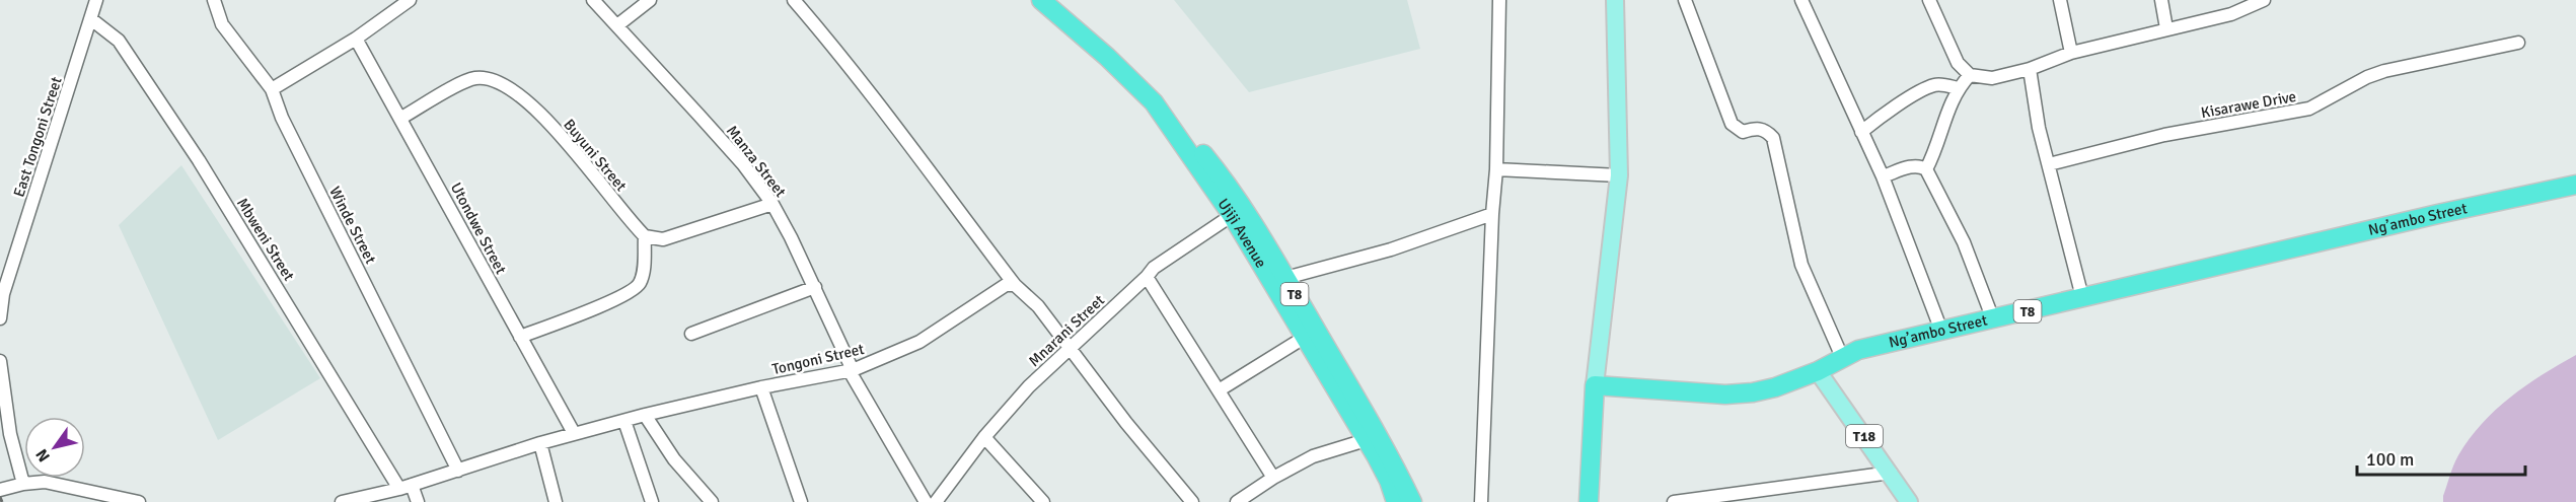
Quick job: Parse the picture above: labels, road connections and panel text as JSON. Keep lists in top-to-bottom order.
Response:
{
  "streets": {
    "highway": ["Ng’ambo Street", "Ujiji Avenue", "T8"],
    "main road": ["T18"],
    "street": [
      "Kisarawe Drive",
      "East Tongoni Street",
      "Buyuni Street",
      "Manza Street",
      "Winde Street",
      "Utondwe Street",
      "Mbweni Street",
      "Mnarani Street",
      "Tongoni Street"
    ]
  },
  "crossings": [
    ["East Tongoni Street", "Mbweni Street"],
    ["Buyuni Street", "Utondwe Street"],
    ["Manza Street", "Tongoni Street"],
    ["Ng’ambo Street", "T18"],
    ["Winde Street", "Tongoni Street"],
    ["Utondwe Street", "Tongoni Street"],
    ["Ujiji Avenue", "T8"],
    ["Ujiji Avenue", "Mnarani Street"],
    ["Mbweni Street", "Tongoni Street"]
  ],
  "scale_bar": "100 m",
  "north": "bottom left"
}
